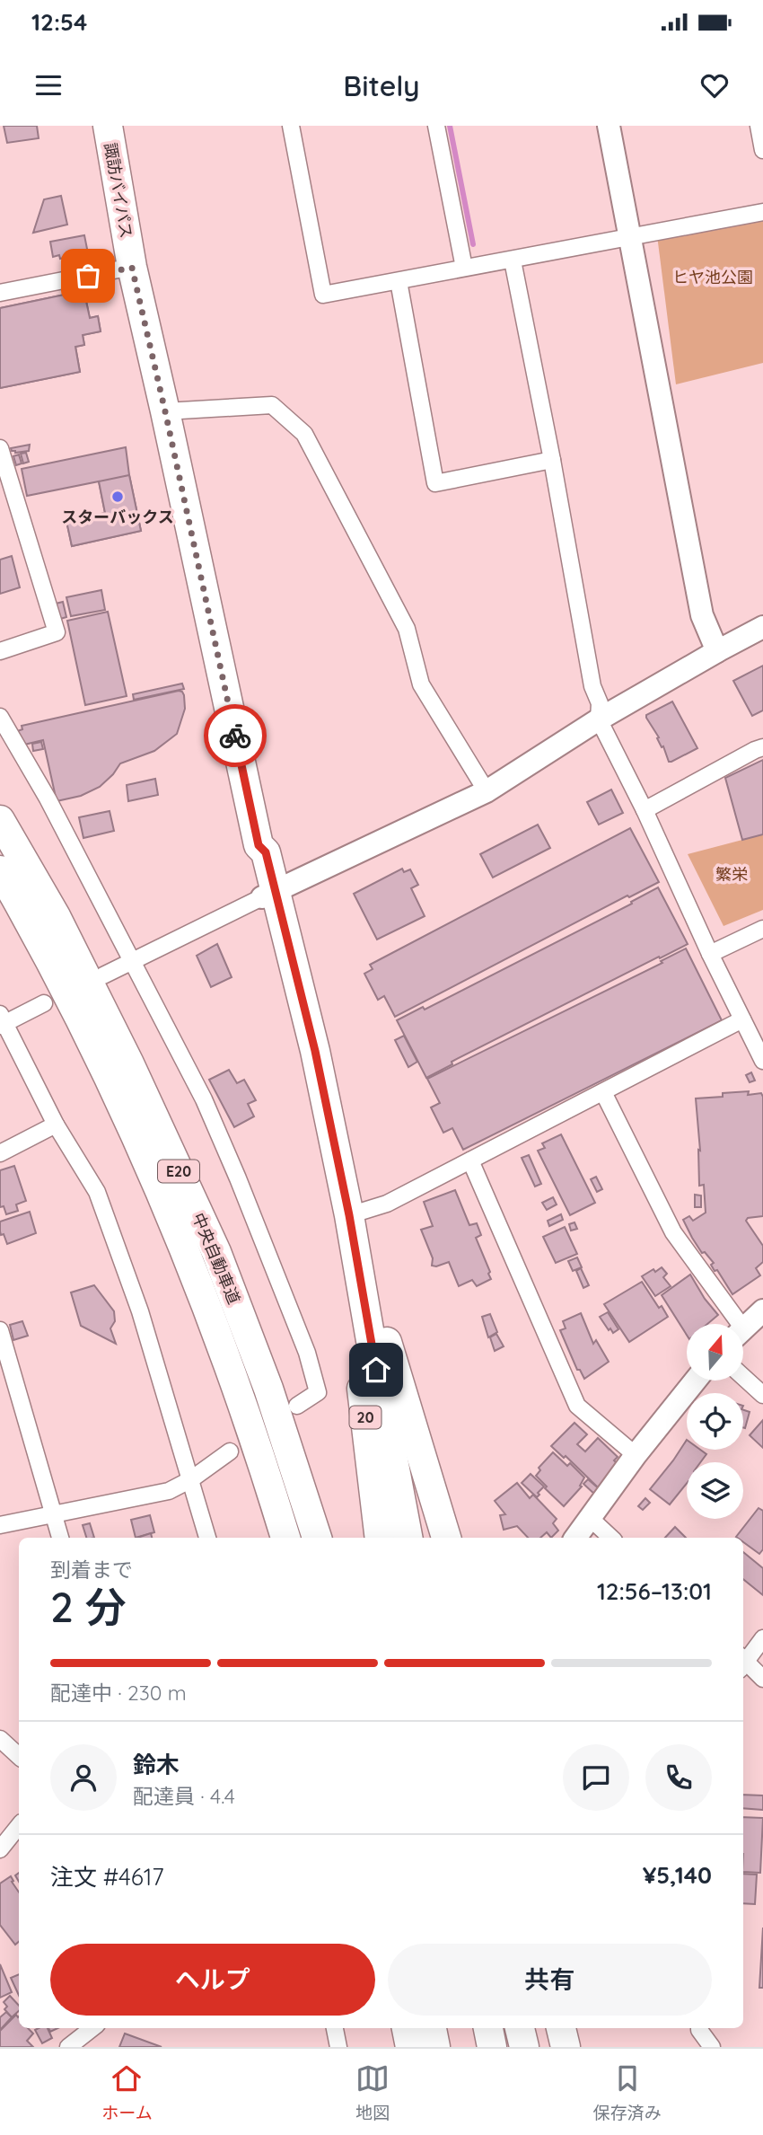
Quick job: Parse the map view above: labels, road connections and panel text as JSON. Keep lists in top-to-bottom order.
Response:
{
  "streets": {
    "highway": [
      "諏訪バイパス",
      "E20",
      "中央自動車道",
      "20"
    ]
  },
  "crossings": [
    ["諏訪バイパス", "20"]
  ],
  "parks": ["ヒヤ池公園", "繁栄"],
  "places": ["スターバックス"],
  "north": "top",
  "page": {
    "status": "12:54",
    "header": "Bitely",
    "heading": ["2 分", "到着まで", "12:56–13:01"],
    "panel": [
      "鈴木",
      "配達員 · 4.4",
      "注文 #4617",
      "¥5,140"
    ],
    "bar": "配達中 · 230 m",
    "buttons": ["ヘルプ", "共有"],
    "tabs": ["ホーム", "地図", "保存済み"]
  }
}
